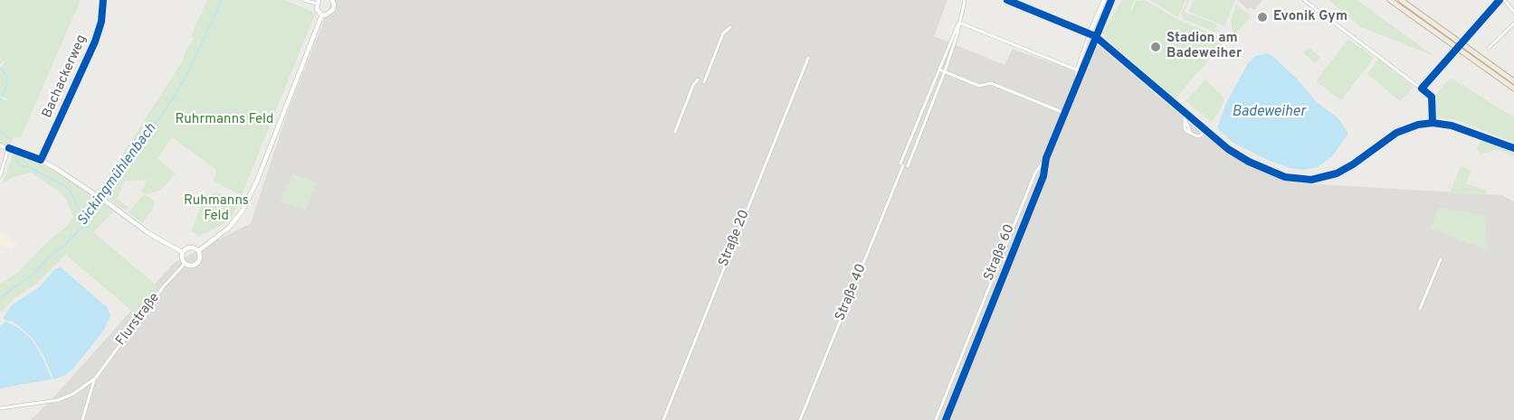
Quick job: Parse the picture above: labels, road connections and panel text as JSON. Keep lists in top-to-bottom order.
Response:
{
  "streets": {
    "street": [
      "Bachackerweg",
      "Straße 20",
      "Straße 60",
      "Straße 40",
      "Flurstraße"
    ]
  },
  "water": ["Badeweiher", "Sickingmühlenbach"],
  "parks": ["Ruhrmanns Feld", "Ruhmanns Feld"],
  "places": ["Evonik Gym", "Stadion am Badeweiher"]
}
